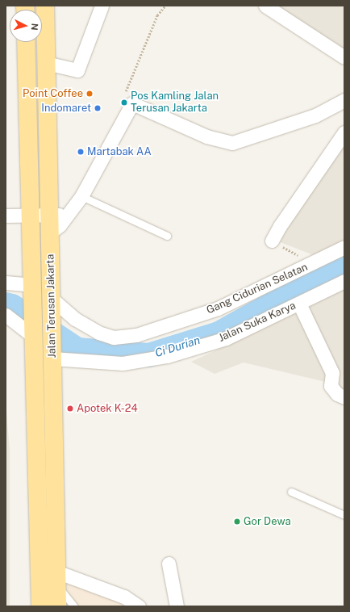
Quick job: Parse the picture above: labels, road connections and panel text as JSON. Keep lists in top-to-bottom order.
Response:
{
  "streets": {
    "main road": ["Jalan Terusan Jakarta"],
    "street": ["Gang Cidurian Selatan", "Jalan Suka Karya"]
  },
  "crossings": [
    ["Gang Cidurian Selatan", "Jalan Terusan Jakarta"],
    ["Jalan Terusan Jakarta", "Jalan Suka Karya"]
  ],
  "water": ["Ci Durian"],
  "places": [
    "Point Coffee",
    "Pos Kamling Jalan Terusan Jakarta",
    "Indomaret",
    "Martabak AA",
    "Apotek K-24",
    "Gor Dewa"
  ],
  "north": "right"
}
